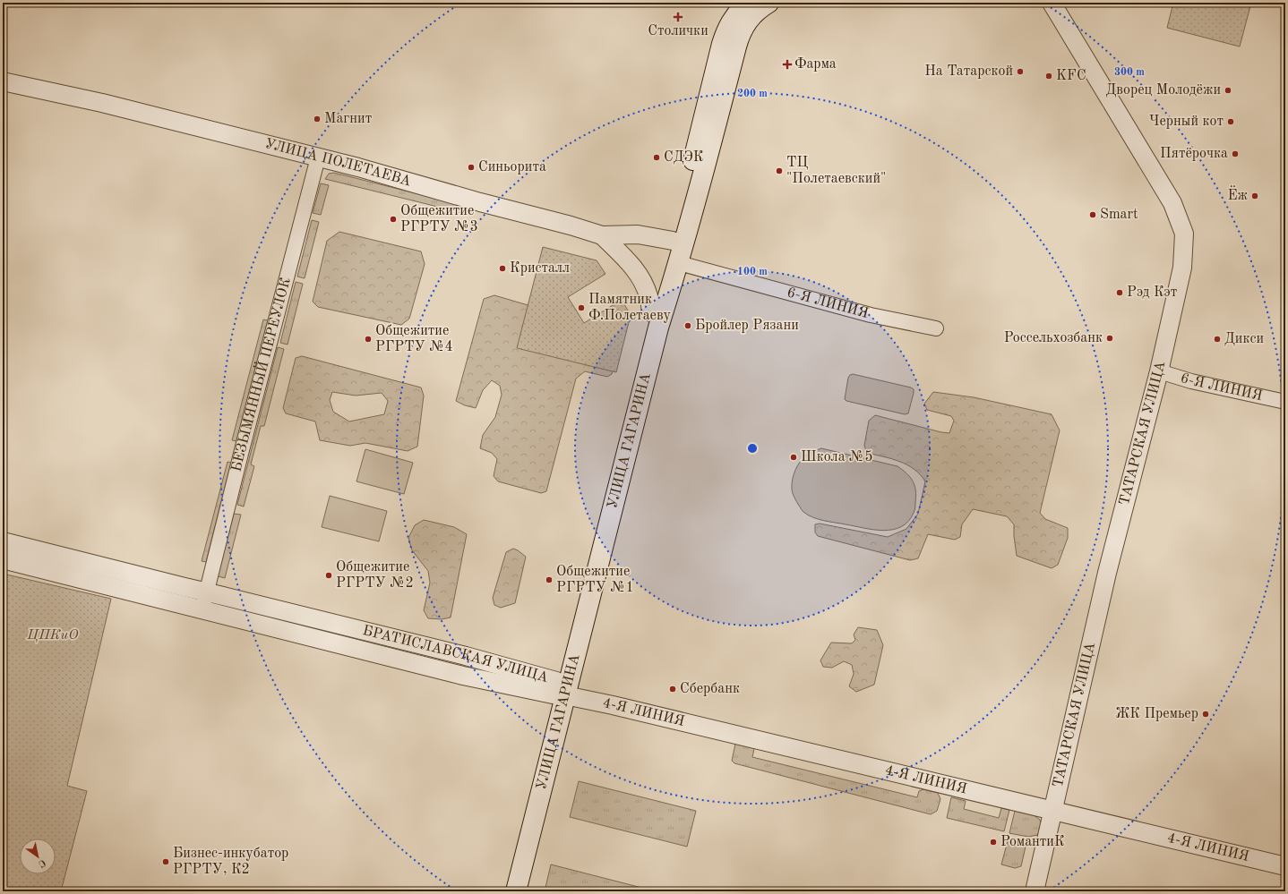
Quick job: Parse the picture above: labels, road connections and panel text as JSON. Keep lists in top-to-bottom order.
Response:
{
  "streets": {
    "main road": ["УЛИЦА ГАГАРИНА"],
    "street": [
      "УЛИЦА ПОЛЕТАЕВА",
      "6-Я ЛИНИЯ",
      "БЕЗЫМЯННЫЙ ПЕРЕУЛОК",
      "ТАТАРСКАЯ УЛИЦА",
      "БРАТИСЛАВСКАЯ УЛИЦА",
      "4-Я ЛИНИЯ"
    ]
  },
  "crossings": [
    ["УЛИЦА ПОЛЕТАЕВА", "БЕЗЫМЯННЫЙ ПЕРЕУЛОК"],
    ["УЛИЦА ПОЛЕТАЕВА", "УЛИЦА ГАГАРИНА"],
    ["6-Я ЛИНИЯ", "ТАТАРСКАЯ УЛИЦА"],
    ["6-Я ЛИНИЯ", "УЛИЦА ГАГАРИНА"],
    ["БЕЗЫМЯННЫЙ ПЕРЕУЛОК", "БРАТИСЛАВСКАЯ УЛИЦА"],
    ["ТАТАРСКАЯ УЛИЦА", "4-Я ЛИНИЯ"],
    ["УЛИЦА ГАГАРИНА", "БРАТИСЛАВСКАЯ УЛИЦА"],
    ["УЛИЦА ГАГАРИНА", "4-Я ЛИНИЯ"],
    ["БРАТИСЛАВСКАЯ УЛИЦА", "4-Я ЛИНИЯ"]
  ],
  "parks": ["ЦПКиО"],
  "places": {
    "health": ["Столички", "Фарма"],
    "other": [
      "На Татарской",
      "KFC",
      "Дворец Молодёжи",
      "Магнит",
      "Черный кот",
      "Пятёрочка",
      "СДЭК",
      "Синьорита",
      "ТЦ \"Полетаевский\"",
      "Ёж",
      "Smart",
      "Общежитие РГРТУ №3",
      "Кристалл",
      "Рэд Кэт",
      "Памятник Ф.Полетаеву",
      "Бройлер Рязани",
      "Россельхозбанк",
      "Общежитие РГРТУ №4",
      "Дикси",
      "Школа №5",
      "Общежитие РГРТУ №2",
      "Общежитие РГРТУ №1",
      "Сбербанк",
      "ЖК Премьер",
      "РомантиК",
      "Бизнес-инкубатор РГРТУ, К2"
    ]
  },
  "north": "bottom right",
  "rings": ["300 m", "200 m", "100 m"]
}
